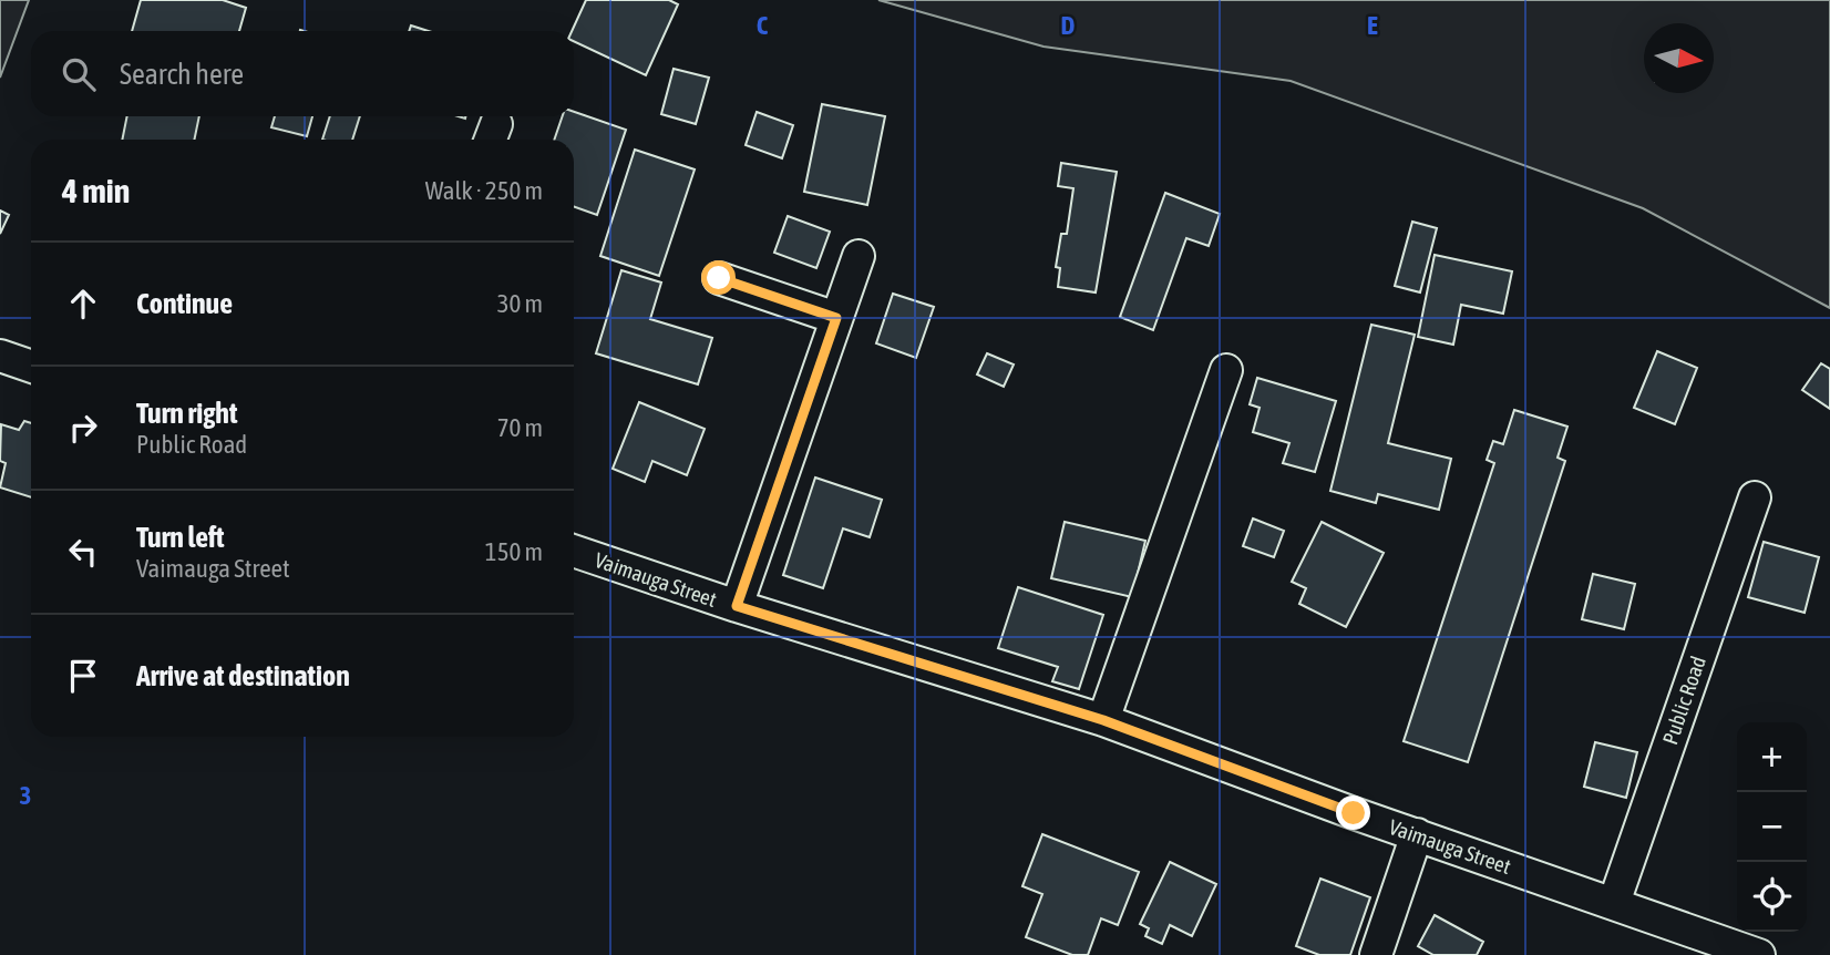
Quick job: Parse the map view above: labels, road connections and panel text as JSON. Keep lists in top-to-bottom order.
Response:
{
  "streets": {
    "street": ["Vaimauga Street", "Public Road"]
  },
  "crossings": [
    ["Vaimauga Street", "Public Road"]
  ],
  "north": "right",
  "page": {
    "search": "Search here",
    "heading": ["4 min", "Walk · 250 m"],
    "list": [
      ["Continue", "30 m"],
      ["Turn right", "Public Road", "70 m"],
      ["Turn left", "Vaimauga Street", "150 m"],
      "Arrive at destination"
    ],
    "map_buttons": ["+", "−"]
  },
  "grid": {
    "columns": ["C", "D", "E"],
    "rows": ["3"]
  }
}
